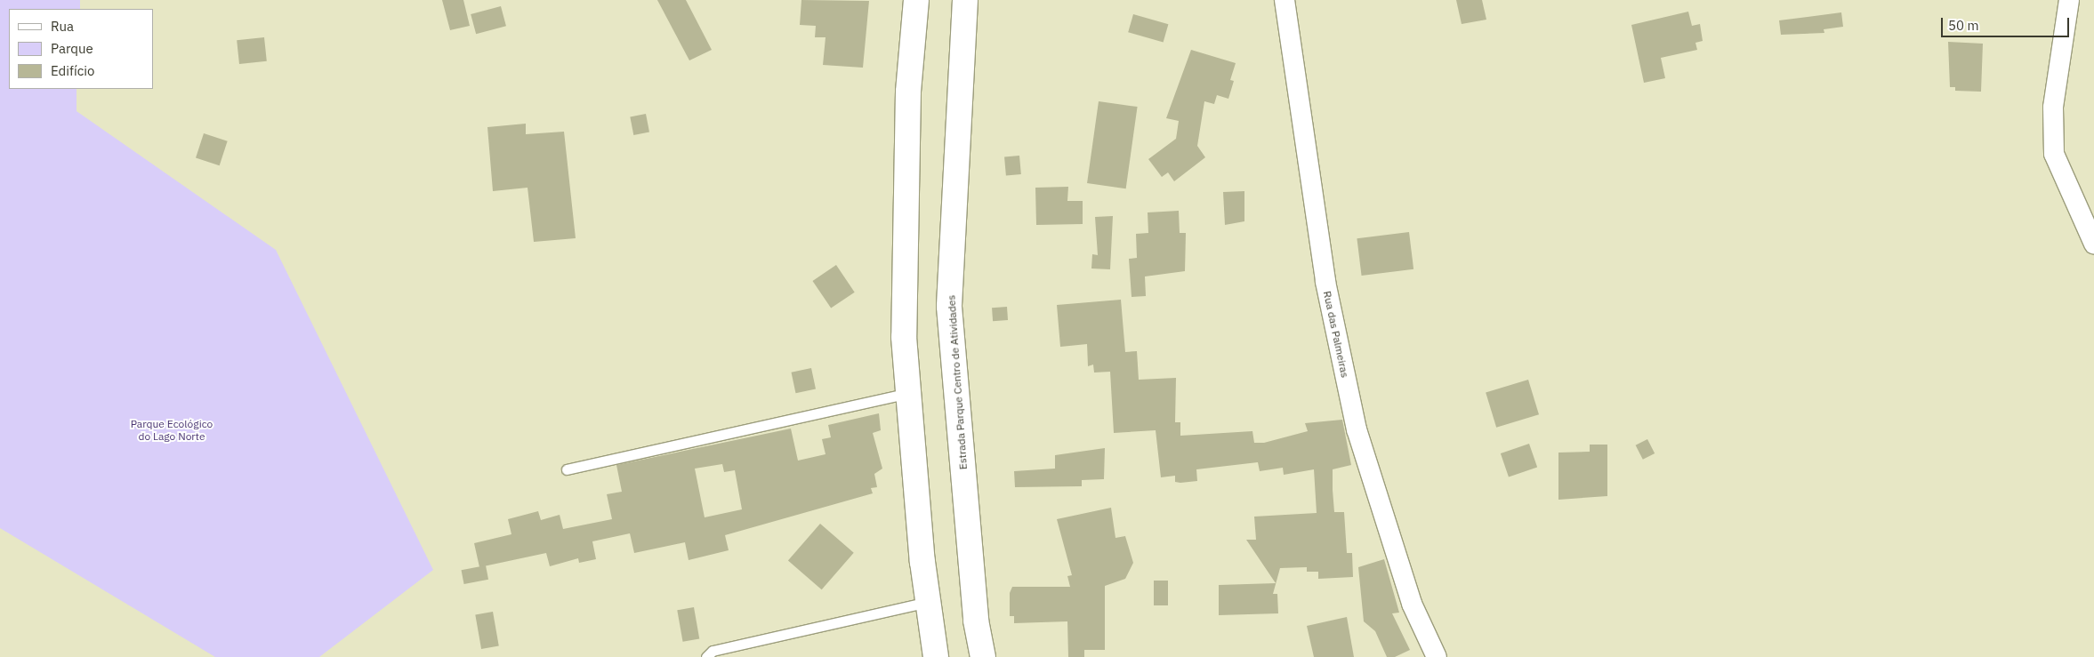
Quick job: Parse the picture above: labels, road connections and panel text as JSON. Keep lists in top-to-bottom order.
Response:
{
  "streets": {
    "main road": ["Estrada Parque Centro de Atividades"],
    "street": ["Rua das Palmeiras"]
  },
  "parks": ["Parque Ecológico do Lago Norte"],
  "legend": ["Rua", "Parque", "Edifício"],
  "scale_bar": "50 m"
}
